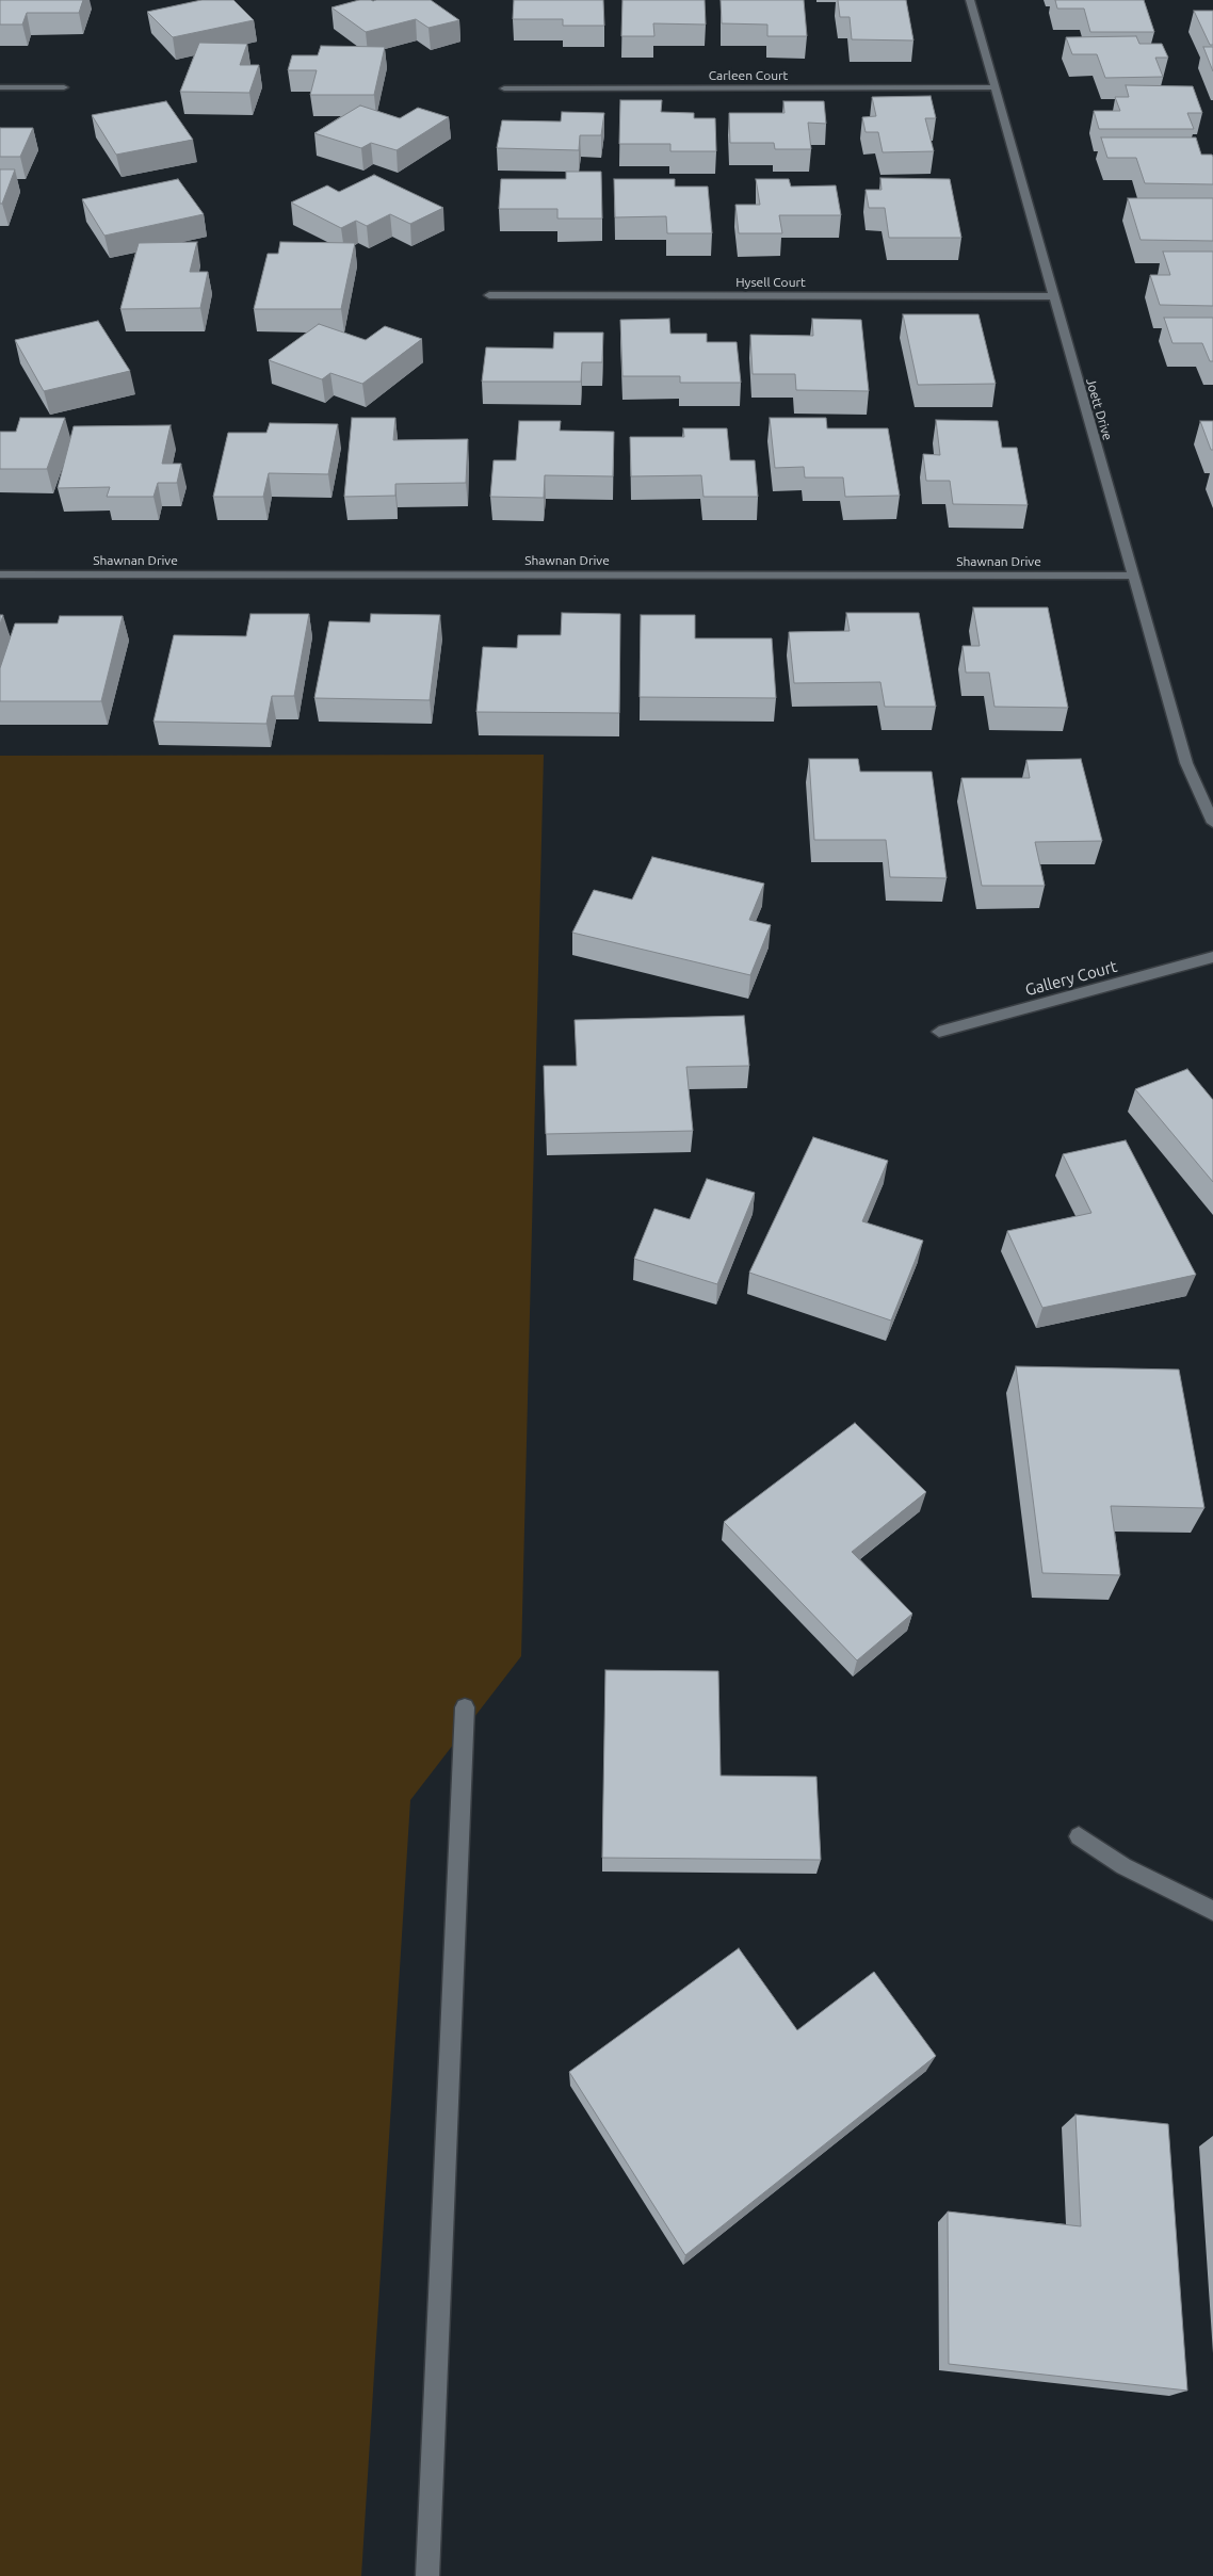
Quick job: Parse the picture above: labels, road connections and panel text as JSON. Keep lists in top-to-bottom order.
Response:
{
  "streets": {
    "street": [
      "Carleen Court",
      "Hysell Court",
      "Joett Drive",
      "Shawnan Drive",
      "Gallery Court"
    ]
  },
  "crossings": [
    ["Carleen Court", "Joett Drive"],
    ["Hysell Court", "Joett Drive"],
    ["Joett Drive", "Shawnan Drive"]
  ]
}
